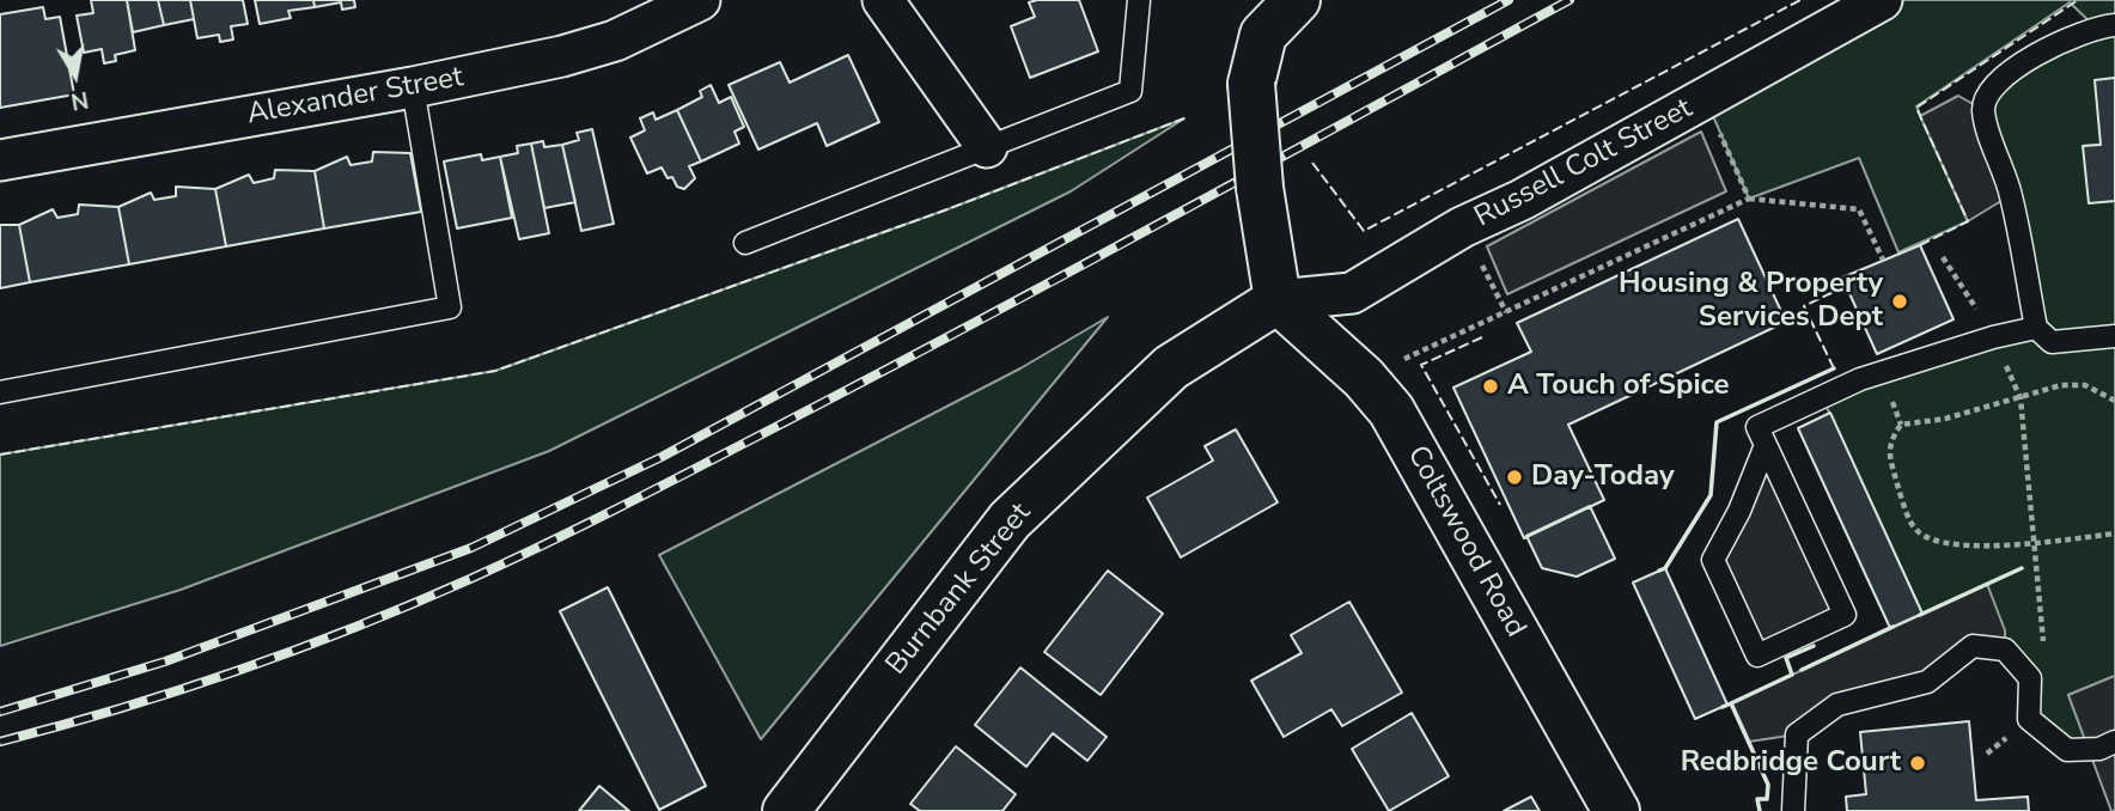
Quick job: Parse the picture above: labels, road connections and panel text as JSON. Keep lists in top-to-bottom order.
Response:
{
  "streets": {
    "main road": ["Coltswood Road", "Burnbank Street"],
    "street": ["Alexander Street", "Russell Colt Street"]
  },
  "crossings": [
    ["Russell Colt Street", "Coltswood Road"],
    ["Russell Colt Street", "Burnbank Street"],
    ["Coltswood Road", "Burnbank Street"]
  ],
  "places": [
    "Housing & Property Services Dept",
    "A Touch of Spice",
    "Day-Today",
    "Redbridge Court"
  ],
  "north": "bottom"
}
